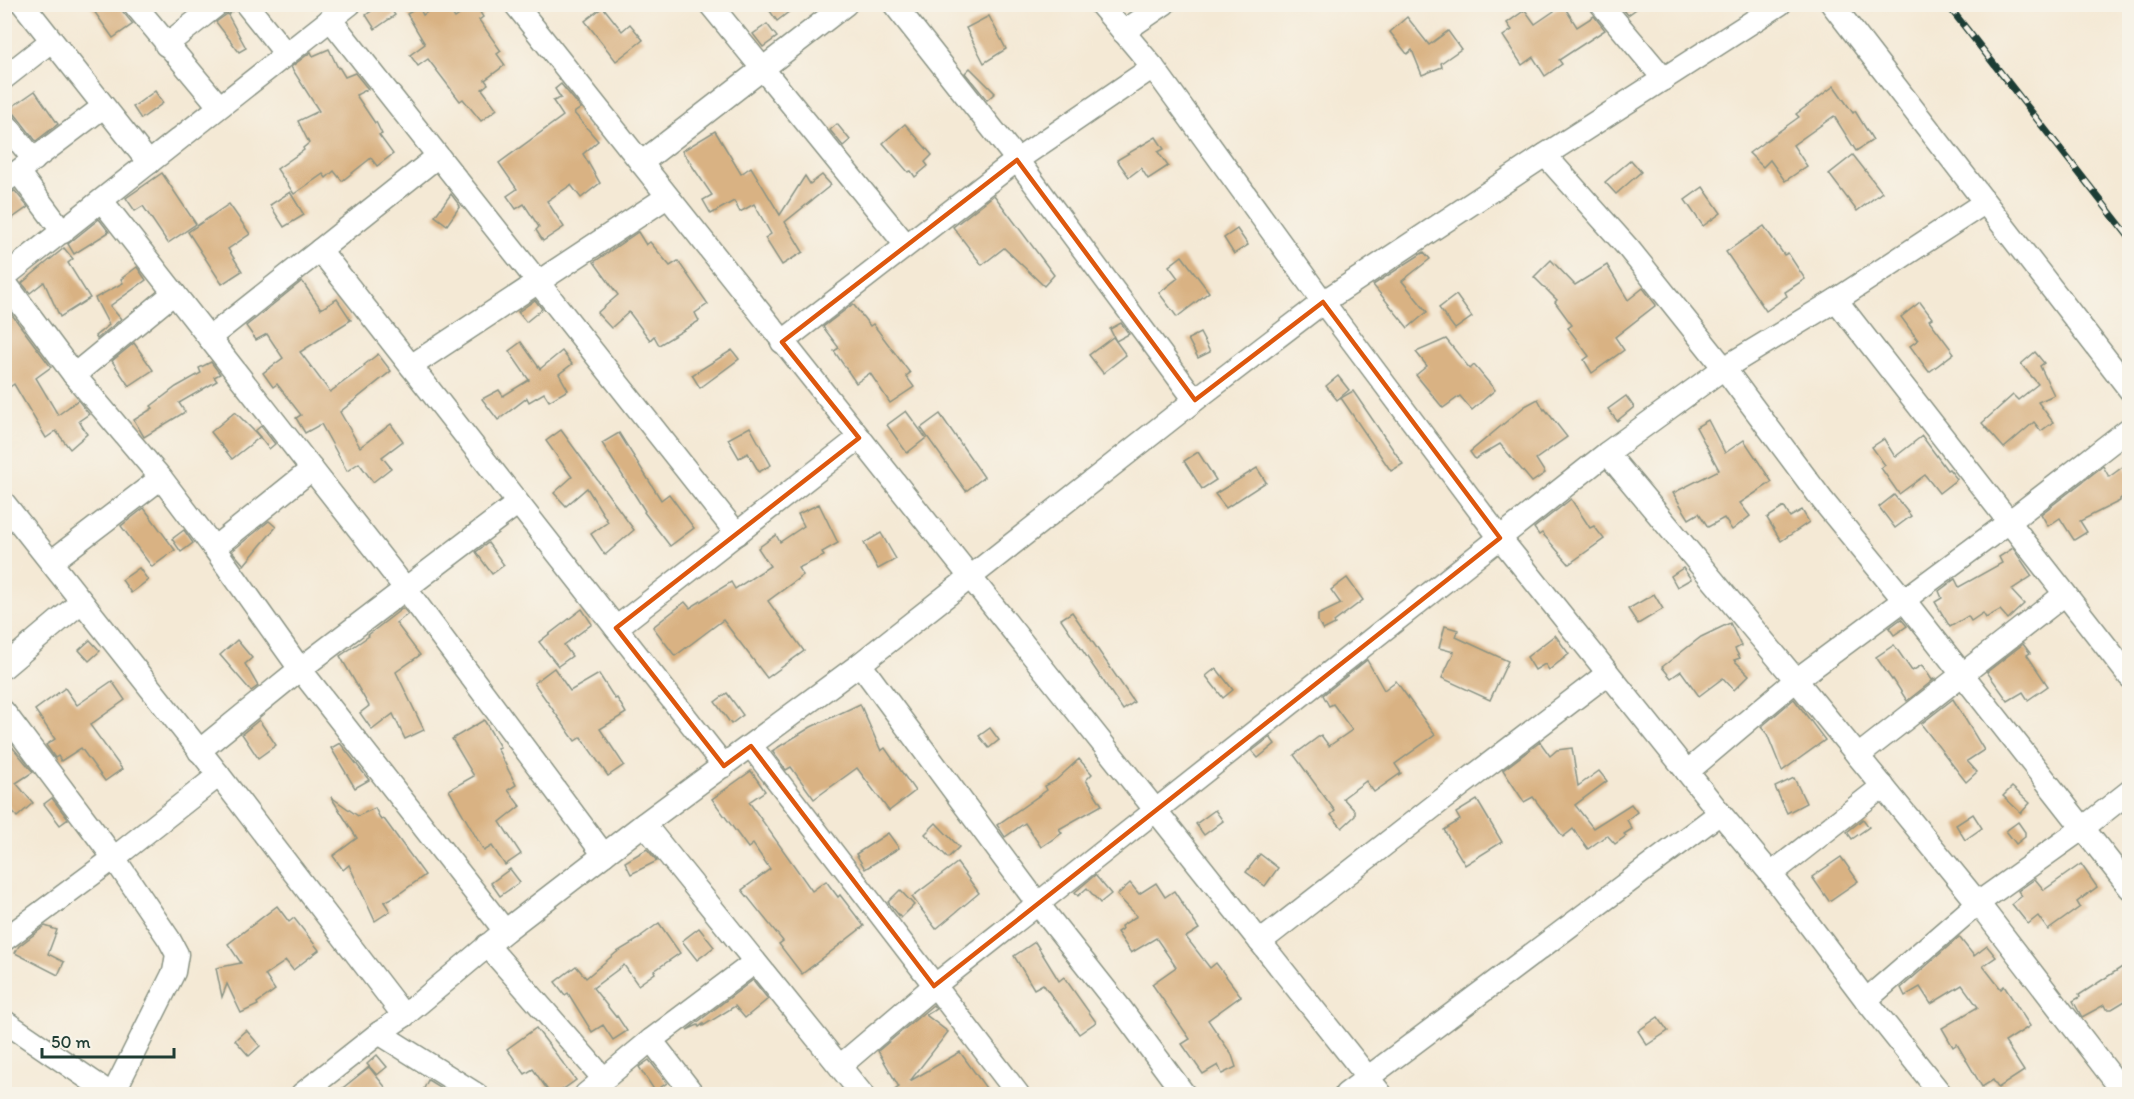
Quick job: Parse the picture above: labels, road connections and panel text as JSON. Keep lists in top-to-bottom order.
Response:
{
  "scale_bar": "50 m"
}
